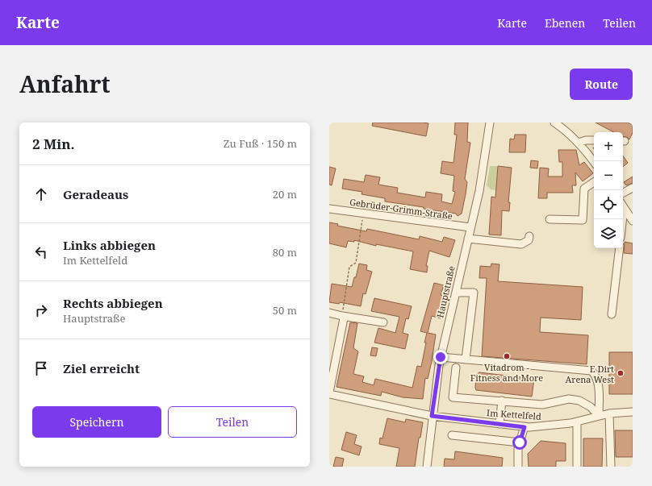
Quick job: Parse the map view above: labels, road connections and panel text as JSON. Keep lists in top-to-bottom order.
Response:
{
  "streets": {
    "street": ["Gebrüder-Grimm-Straße", "Hauptstraße", "Im Kettelfeld"]
  },
  "crossings": [
    ["Gebrüder-Grimm-Straße", "Hauptstraße"],
    ["Hauptstraße", "Im Kettelfeld"]
  ],
  "places": ["Vitadrom - Fitness and More", "E Dirt Arena West"],
  "page": {
    "header": "Karte",
    "nav": ["Karte", "Ebenen", "Teilen"],
    "title": "Anfahrt",
    "buttons": [
      "Route",
      ["Speichern", "Teilen"]
    ],
    "heading": ["2 Min.", "Zu Fuß · 150 m"],
    "map_buttons": ["+", "−"],
    "list": [
      ["Geradeaus", "20 m"],
      ["Links abbiegen", "Im Kettelfeld", "80 m"],
      ["Rechts abbiegen", "Hauptstraße", "50 m"],
      "Ziel erreicht"
    ]
  }
}
